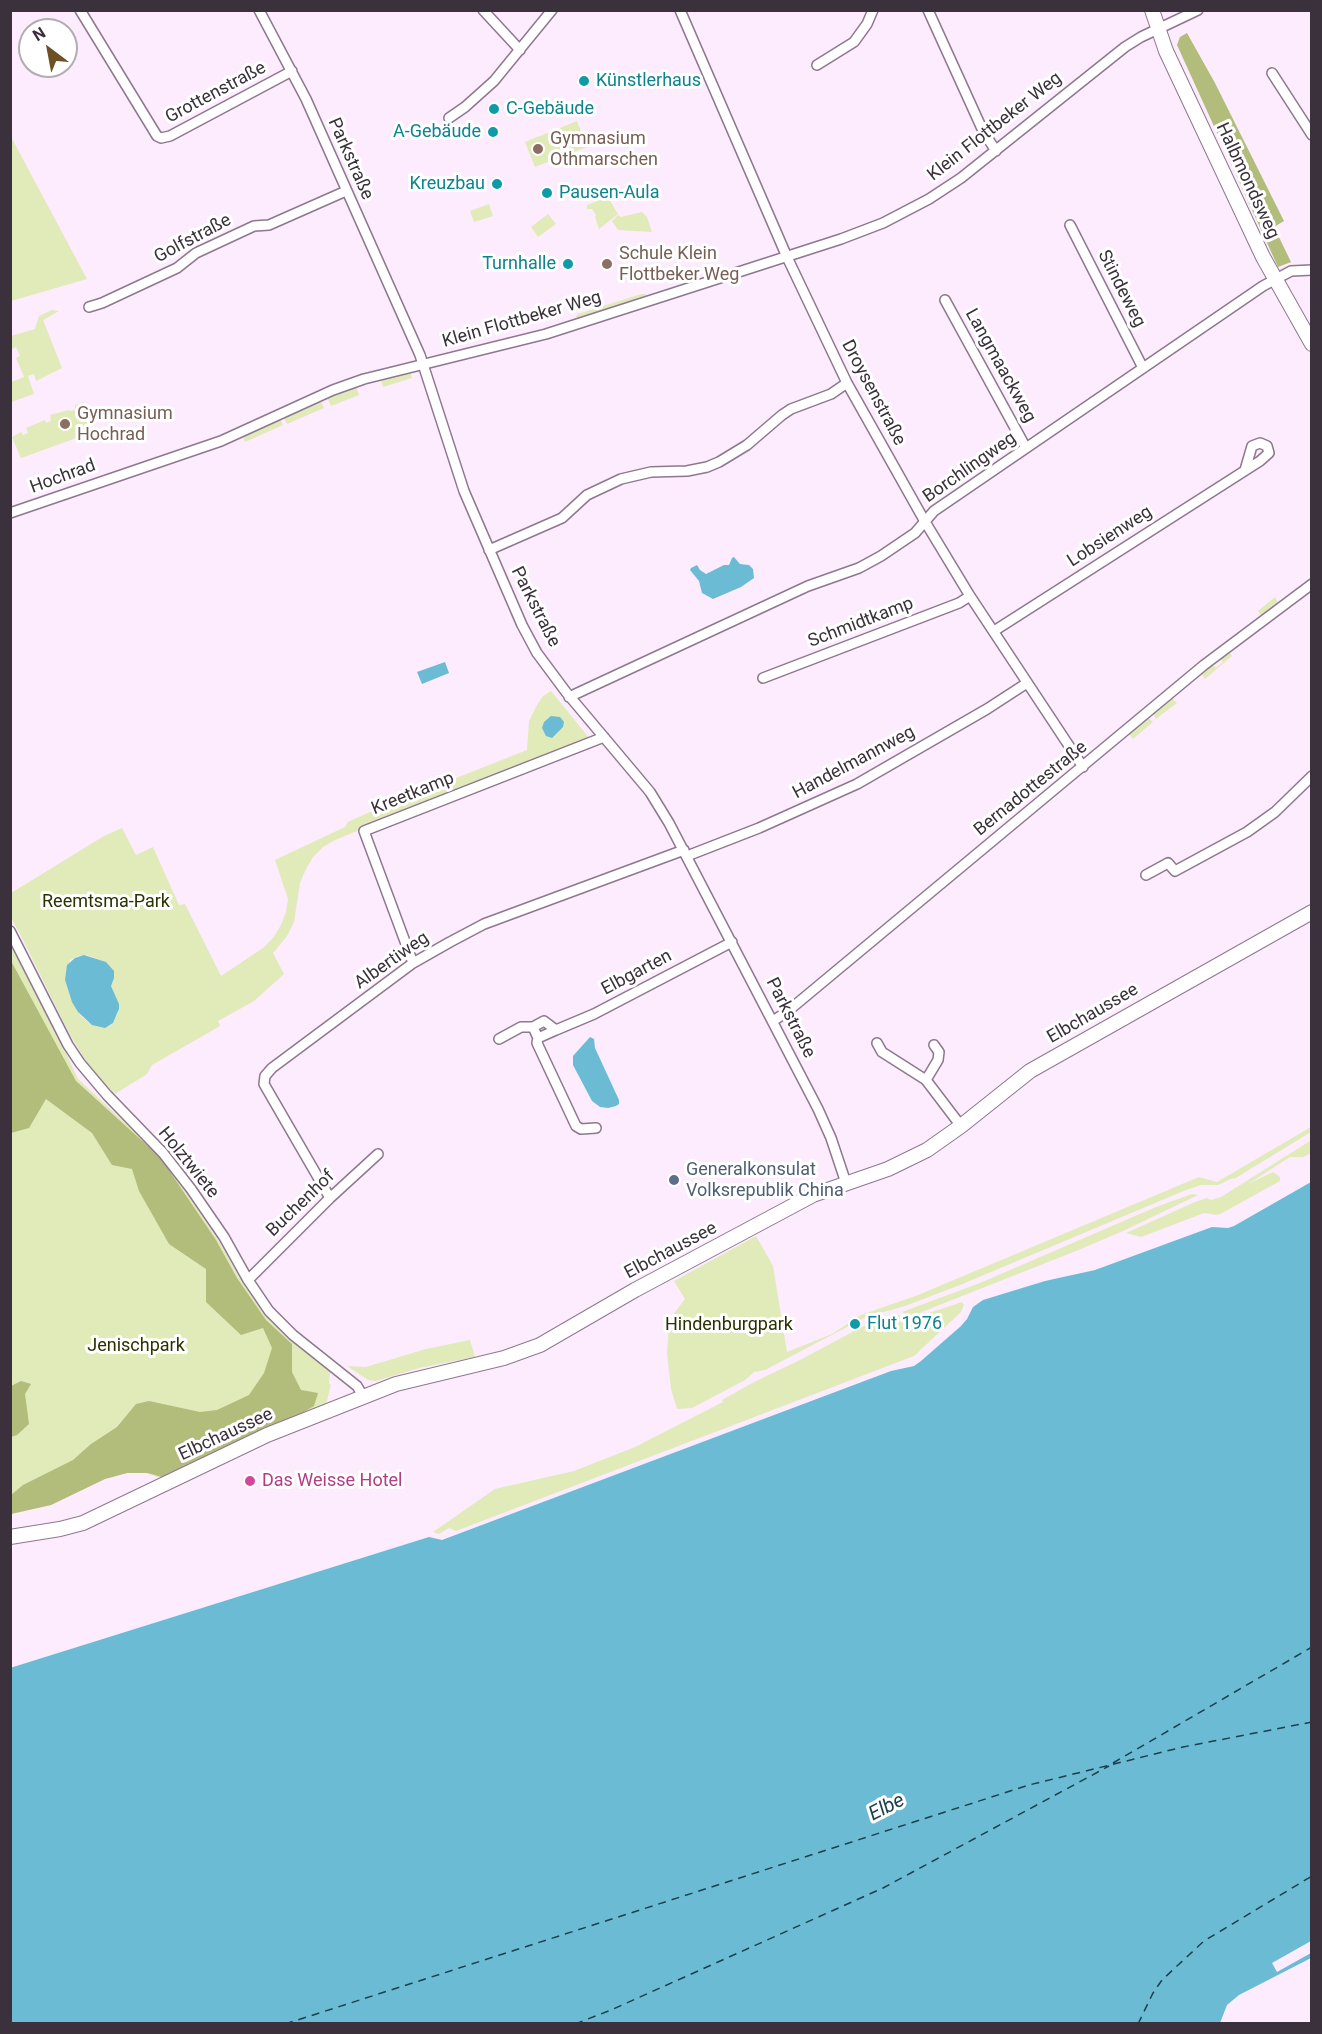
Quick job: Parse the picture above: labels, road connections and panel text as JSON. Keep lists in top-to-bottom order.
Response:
{
  "streets": {
    "main road": ["Halbmondsweg", "Elbchaussee"],
    "street": [
      "Grottenstraße",
      "Klein Flottbeker Weg",
      "Parkstraße",
      "Golfstraße",
      "Stindeweg",
      "Langmaackweg",
      "Droysenstraße",
      "Borchlingweg",
      "Hochrad",
      "Lobsienweg",
      "Schmidtkamp",
      "Handelmannweg",
      "Bernadottestraße",
      "Kreetkamp",
      "Albertiweg",
      "Elbgarten",
      "Holztwiete",
      "Buchenhof"
    ]
  },
  "crossings": [
    ["Grottenstraße", "Parkstraße"],
    ["Klein Flottbeker Weg", "Parkstraße"],
    ["Klein Flottbeker Weg", "Halbmondsweg"],
    ["Klein Flottbeker Weg", "Droysenstraße"],
    ["Klein Flottbeker Weg", "Hochrad"],
    ["Parkstraße", "Golfstraße"],
    ["Parkstraße", "Borchlingweg"],
    ["Parkstraße", "Handelmannweg"],
    ["Parkstraße", "Bernadottestraße"],
    ["Parkstraße", "Kreetkamp"],
    ["Parkstraße", "Albertiweg"],
    ["Parkstraße", "Elbgarten"],
    ["Parkstraße", "Elbchaussee"],
    ["Halbmondsweg", "Borchlingweg"],
    ["Stindeweg", "Borchlingweg"],
    ["Langmaackweg", "Borchlingweg"],
    ["Droysenstraße", "Borchlingweg"],
    ["Droysenstraße", "Lobsienweg"],
    ["Droysenstraße", "Schmidtkamp"],
    ["Droysenstraße", "Handelmannweg"],
    ["Droysenstraße", "Bernadottestraße"],
    ["Handelmannweg", "Albertiweg"],
    ["Kreetkamp", "Albertiweg"],
    ["Albertiweg", "Buchenhof"],
    ["Elbchaussee", "Holztwiete"],
    ["Holztwiete", "Buchenhof"]
  ],
  "water": ["Elbe"],
  "parks": ["Reemtsma-Park", "Hindenburgpark", "Jenischpark"],
  "places": [
    "Künstlerhaus",
    "C-Gebäude",
    "A-Gebäude",
    "Gymnasium Othmarschen",
    "Kreuzbau",
    "Pausen-Aula",
    "Turnhalle",
    "Schule Klein Flottbeker Weg",
    "Gymnasium Hochrad",
    "Generalkonsulat Volksrepublik China",
    "Flut 1976",
    "Das Weisse Hotel"
  ],
  "north": "top left"
}
